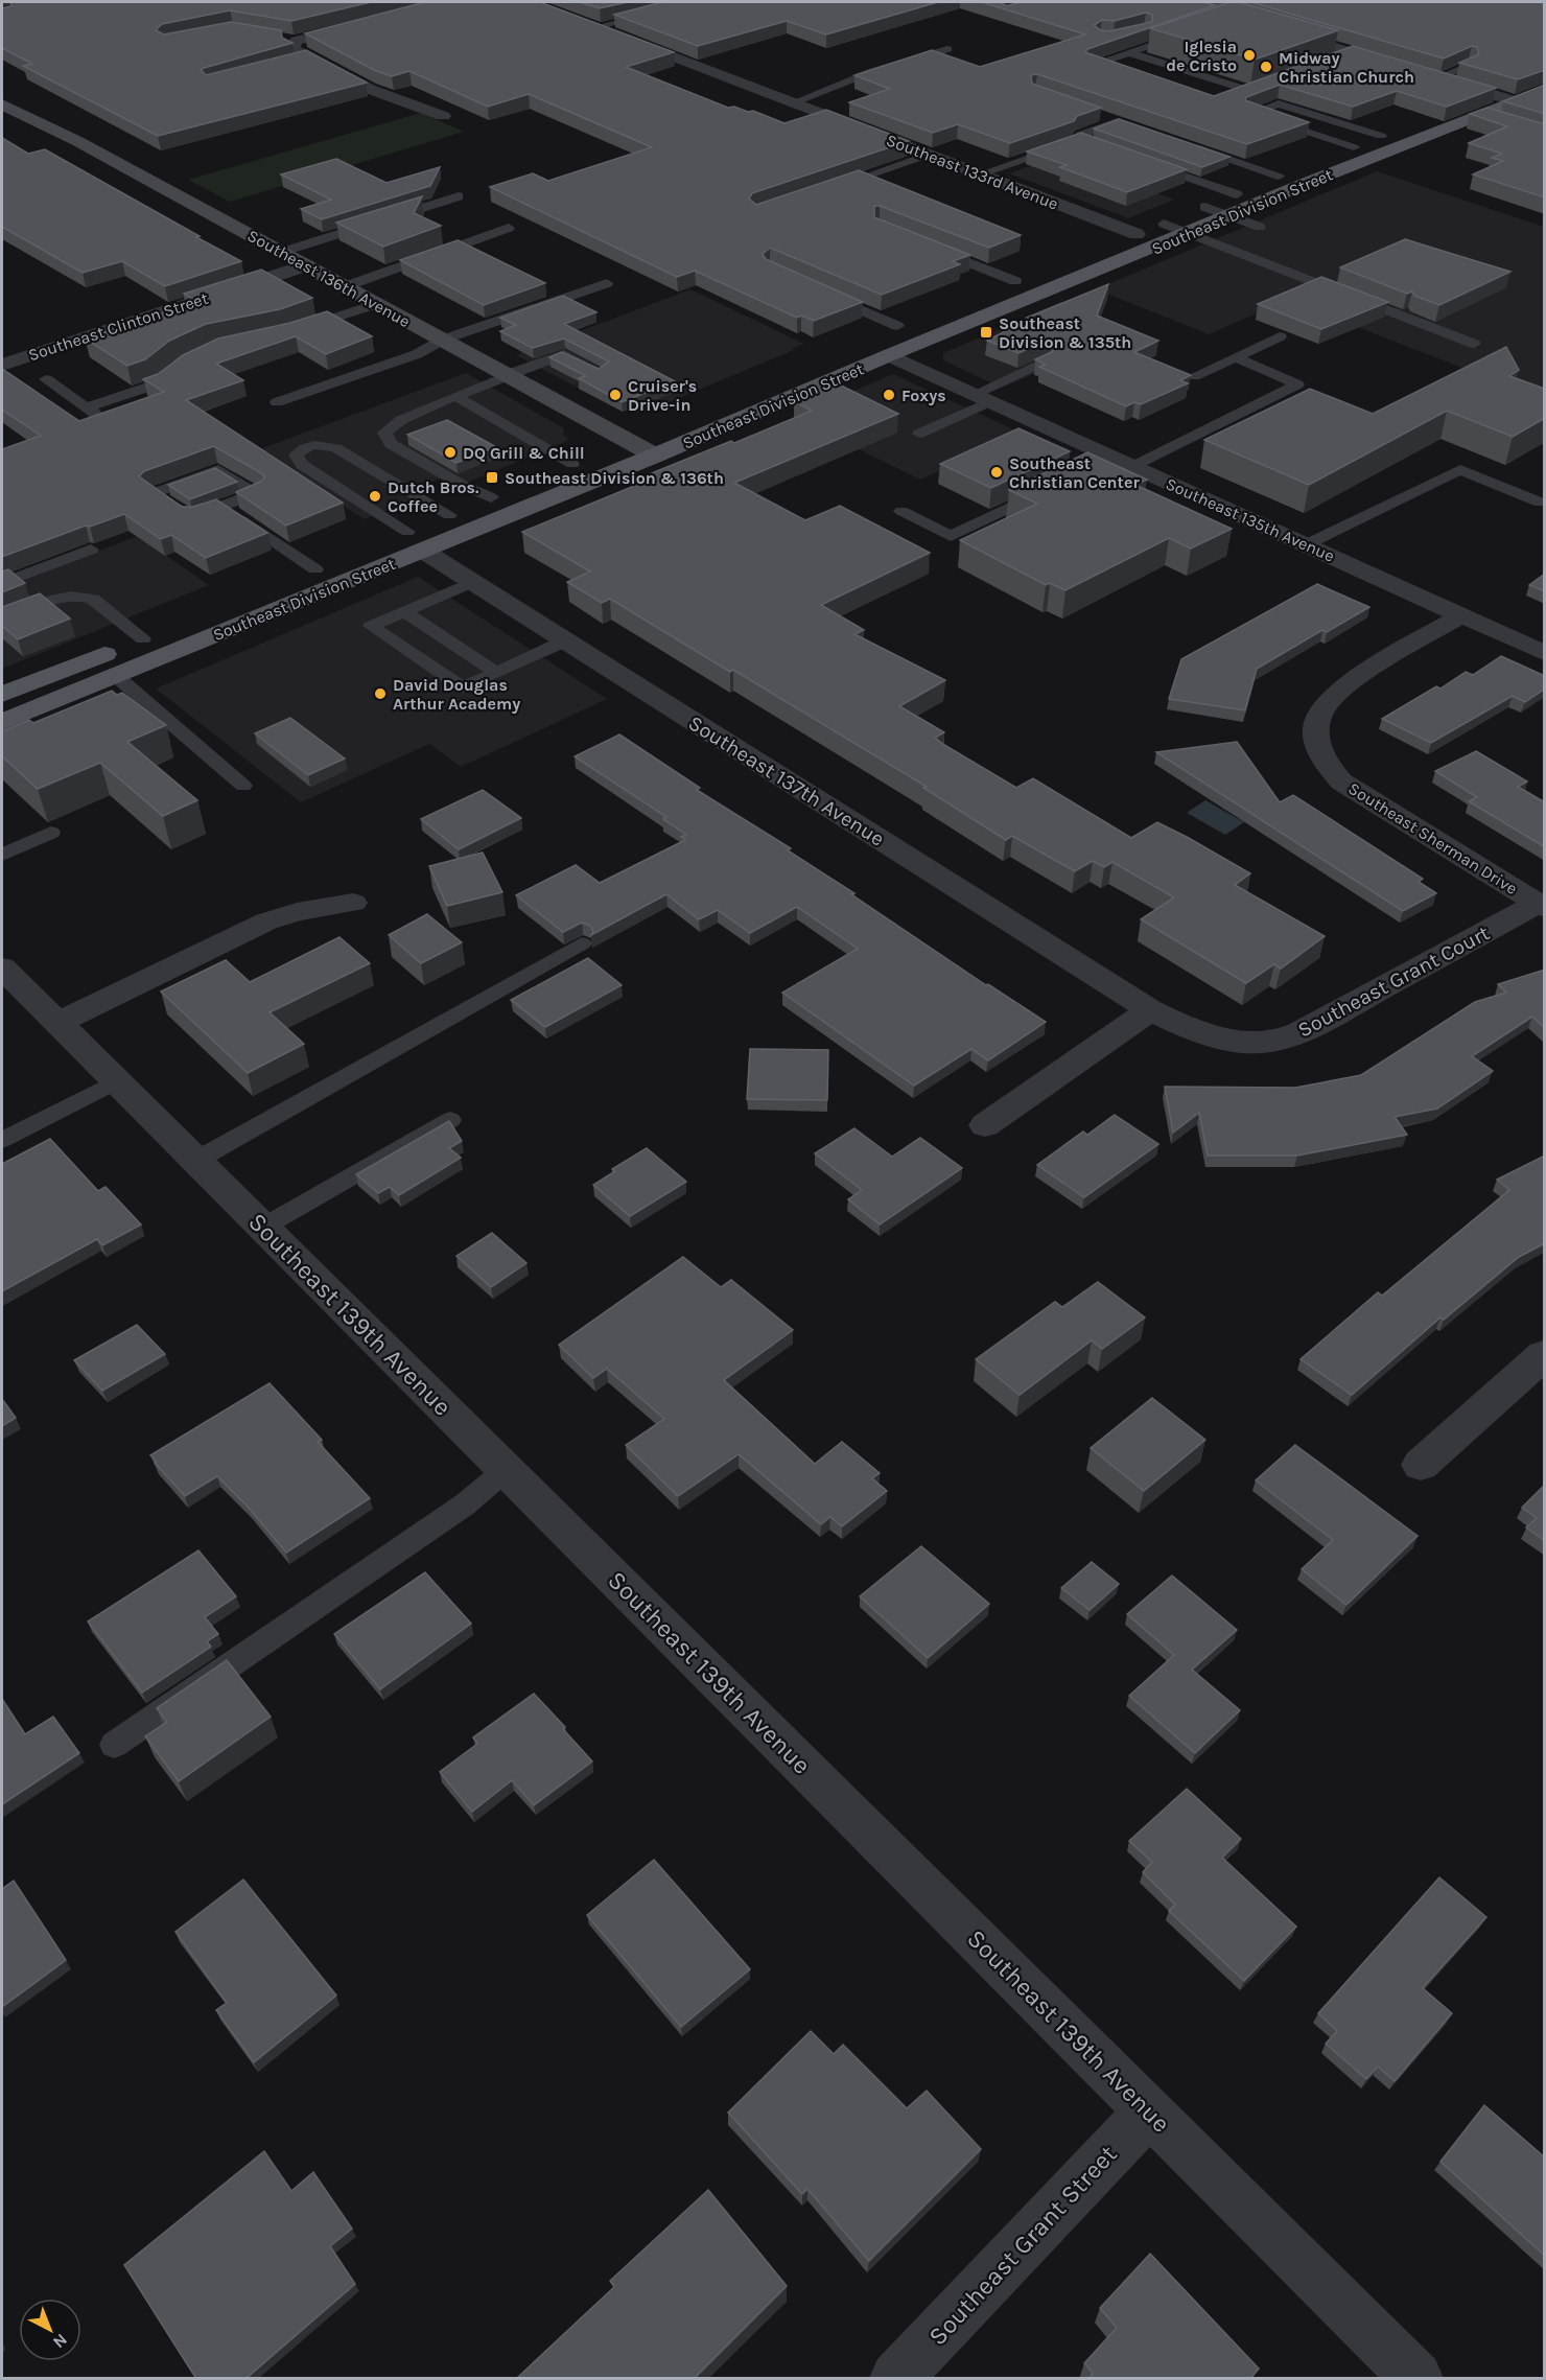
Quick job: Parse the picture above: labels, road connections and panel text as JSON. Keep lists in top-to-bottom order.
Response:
{
  "streets": {
    "main road": ["Southeast Division Street"],
    "street": [
      "Southeast 133rd Avenue",
      "Southeast 136th Avenue",
      "Southeast Clinton Street",
      "Southeast 135th Avenue",
      "Southeast 137th Avenue",
      "Southeast Sherman Drive",
      "Southeast Grant Court",
      "Southeast 139th Avenue",
      "Southeast Grant Street"
    ]
  },
  "crossings": [
    ["Southeast 133rd Avenue", "Southeast Division Street"],
    ["Southeast Division Street", "Southeast 136th Avenue"],
    ["Southeast Division Street", "Southeast 135th Avenue"],
    ["Southeast Division Street", "Southeast 137th Avenue"],
    ["Southeast 136th Avenue", "Southeast Clinton Street"],
    ["Southeast 135th Avenue", "Southeast Sherman Drive"],
    ["Southeast 137th Avenue", "Southeast Grant Court"],
    ["Southeast Sherman Drive", "Southeast Grant Court"],
    ["Southeast 139th Avenue", "Southeast Grant Street"]
  ],
  "places": {
    "other": [
      "Iglesia de Cristo",
      "Midway Christian Church",
      "Cruiser's Drive-in",
      "Foxys",
      "DQ Grill & Chill",
      "Southeast Christian Center",
      "Dutch Bros. Coffee",
      "David Douglas Arthur Academy"
    ],
    "transit": ["Southeast Division & 135th", "Southeast Division & 136th"]
  },
  "north": "bottom right"
}
